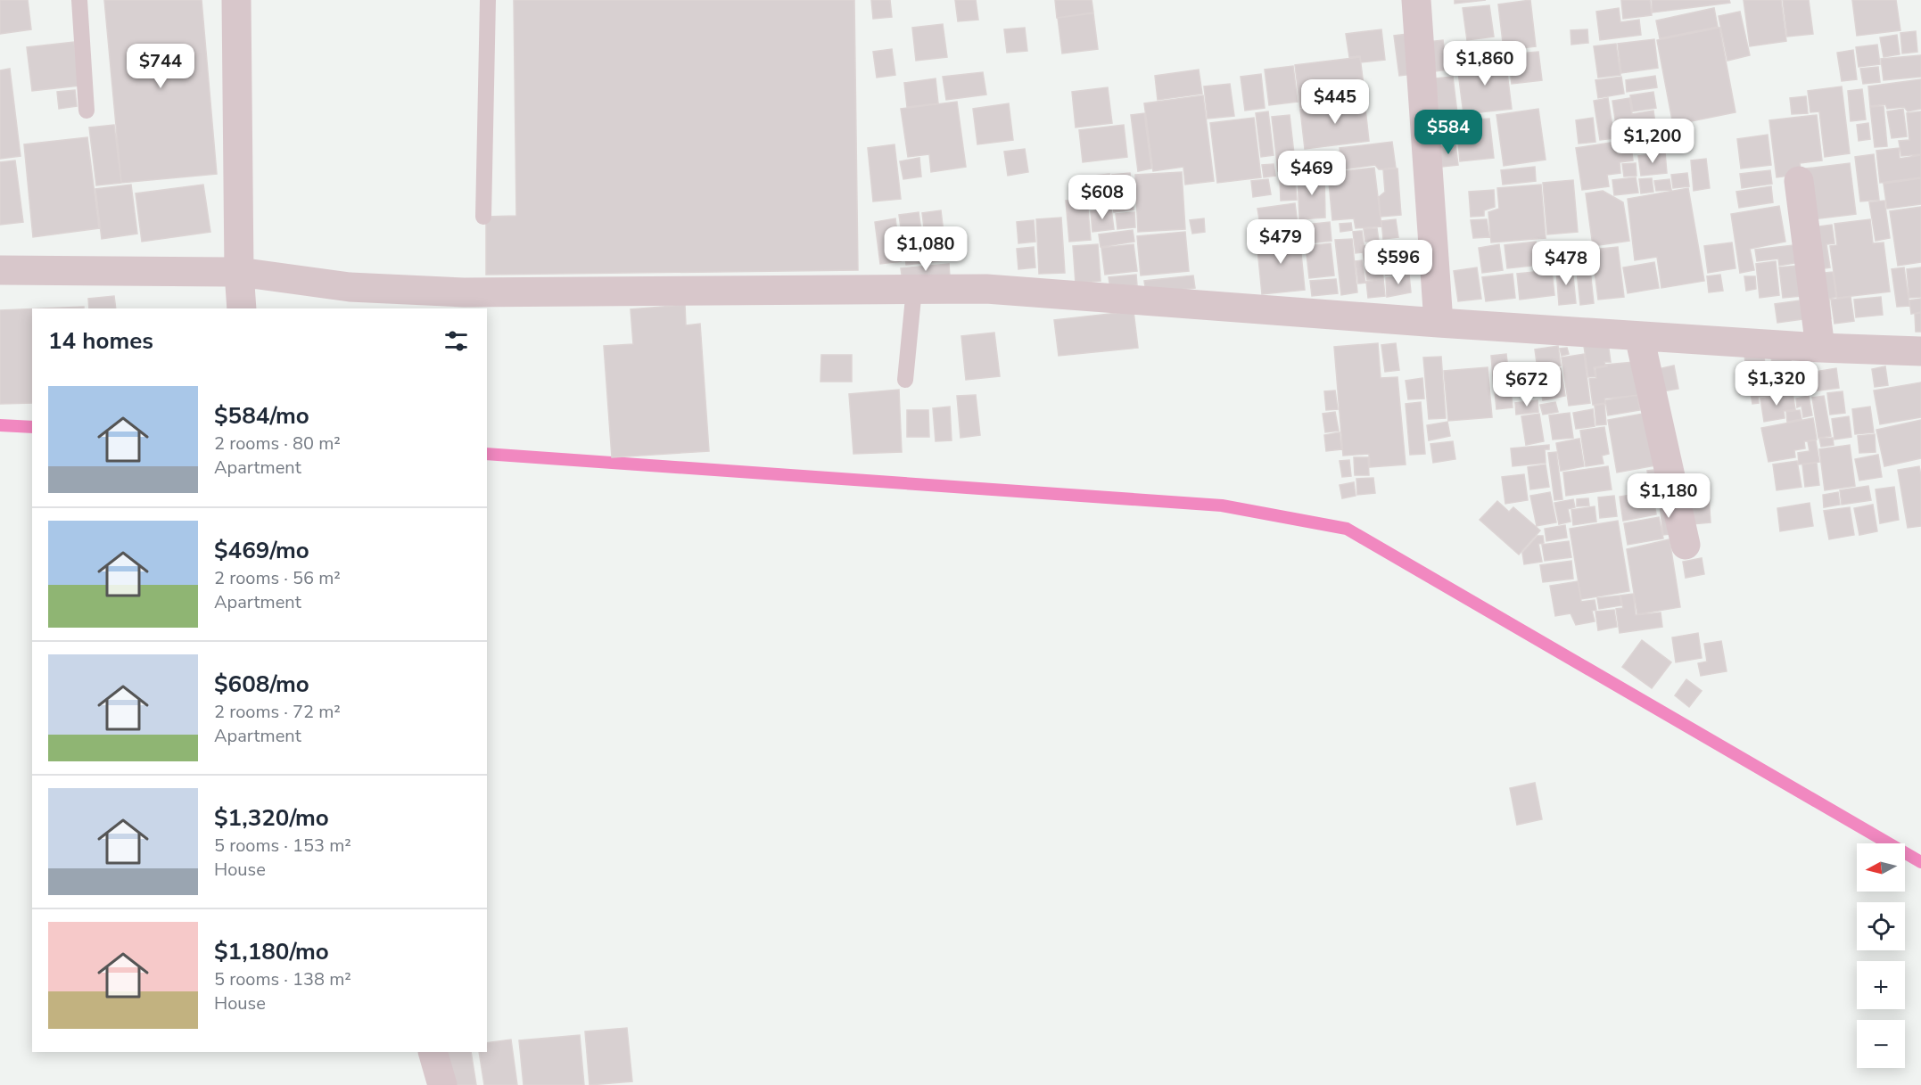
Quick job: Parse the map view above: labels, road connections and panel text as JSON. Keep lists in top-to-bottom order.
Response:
{
  "north": "left",
  "page": {
    "price": [
      "$1,860",
      "$744",
      "$445",
      "$584",
      "$1,200",
      "$469",
      "$608",
      "$479",
      "$1,080",
      "$596",
      "$478",
      "$1,320",
      "$672",
      "$1,180"
    ],
    "heading": "14 homes",
    "list": [
      {
        "name": "$584/mo",
        "note": "2 rooms · 80 m² · Apartment"
      },
      {
        "name": "$469/mo",
        "note": "2 rooms · 56 m² · Apartment"
      },
      {
        "name": "$608/mo",
        "note": "2 rooms · 72 m² · Apartment"
      },
      {
        "name": "$1,320/mo",
        "note": "5 rooms · 153 m² · House"
      },
      {
        "name": "$1,180/mo",
        "note": "5 rooms · 138 m² · House"
      }
    ],
    "map_buttons": ["+", "−"]
  }
}
